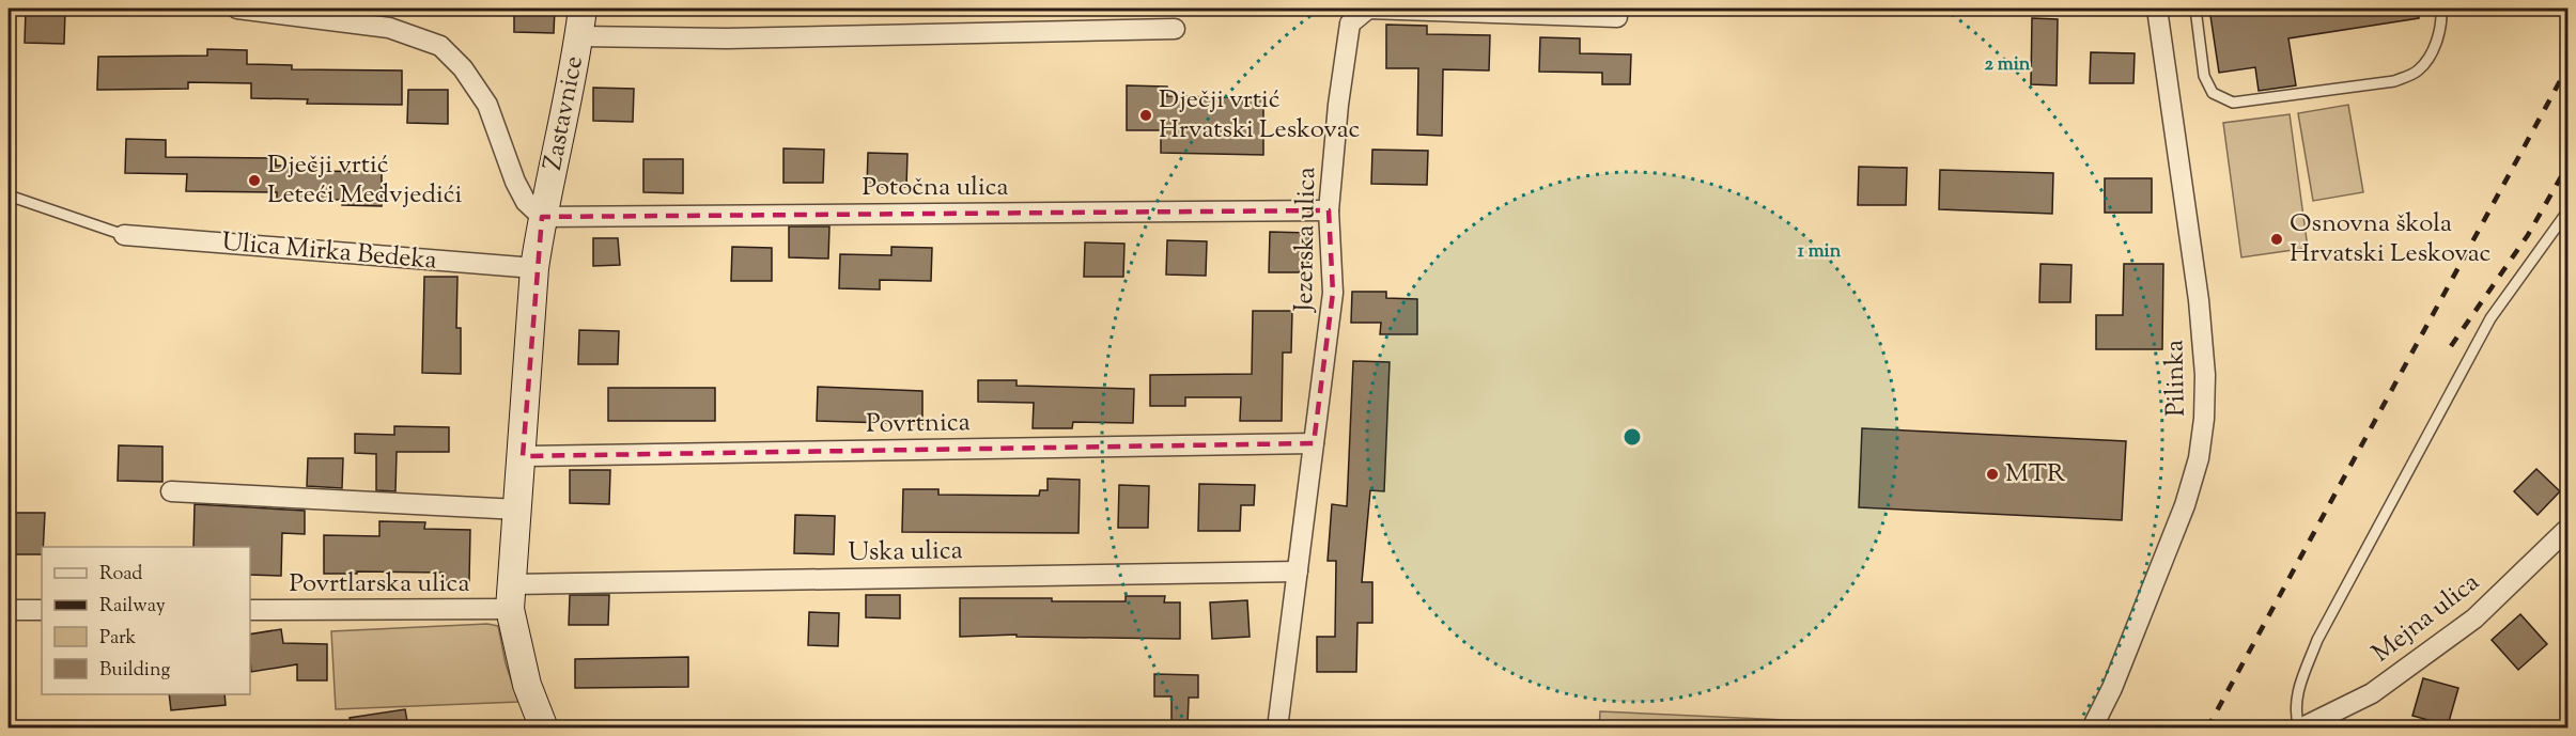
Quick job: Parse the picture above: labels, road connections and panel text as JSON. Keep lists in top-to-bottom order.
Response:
{
  "streets": {
    "main road": ["Zastavnice"],
    "street": [
      "Potočna ulica",
      "Jezerska ulica",
      "Ulica Mirka Bedeka",
      "Pilinka",
      "Povrtnica",
      "Uska ulica",
      "Povrtlarska ulica",
      "Mejna ulica"
    ]
  },
  "crossings": [
    ["Zastavnice", "Potočna ulica"],
    ["Potočna ulica", "Jezerska ulica"],
    ["Jezerska ulica", "Povrtnica"],
    ["Jezerska ulica", "Uska ulica"],
    ["Uska ulica", "Povrtlarska ulica"]
  ],
  "places": [
    "Dječji vrtić Hrvatski Leskovac",
    "Dječji vrtić Leteći Medvjedići",
    "Osnovna škola Hrvatski Leskovac",
    "MTR"
  ],
  "legend": [
    "Road",
    "Railway",
    "Park",
    "Building"
  ],
  "rings": ["2 min", "1 min"]
}
